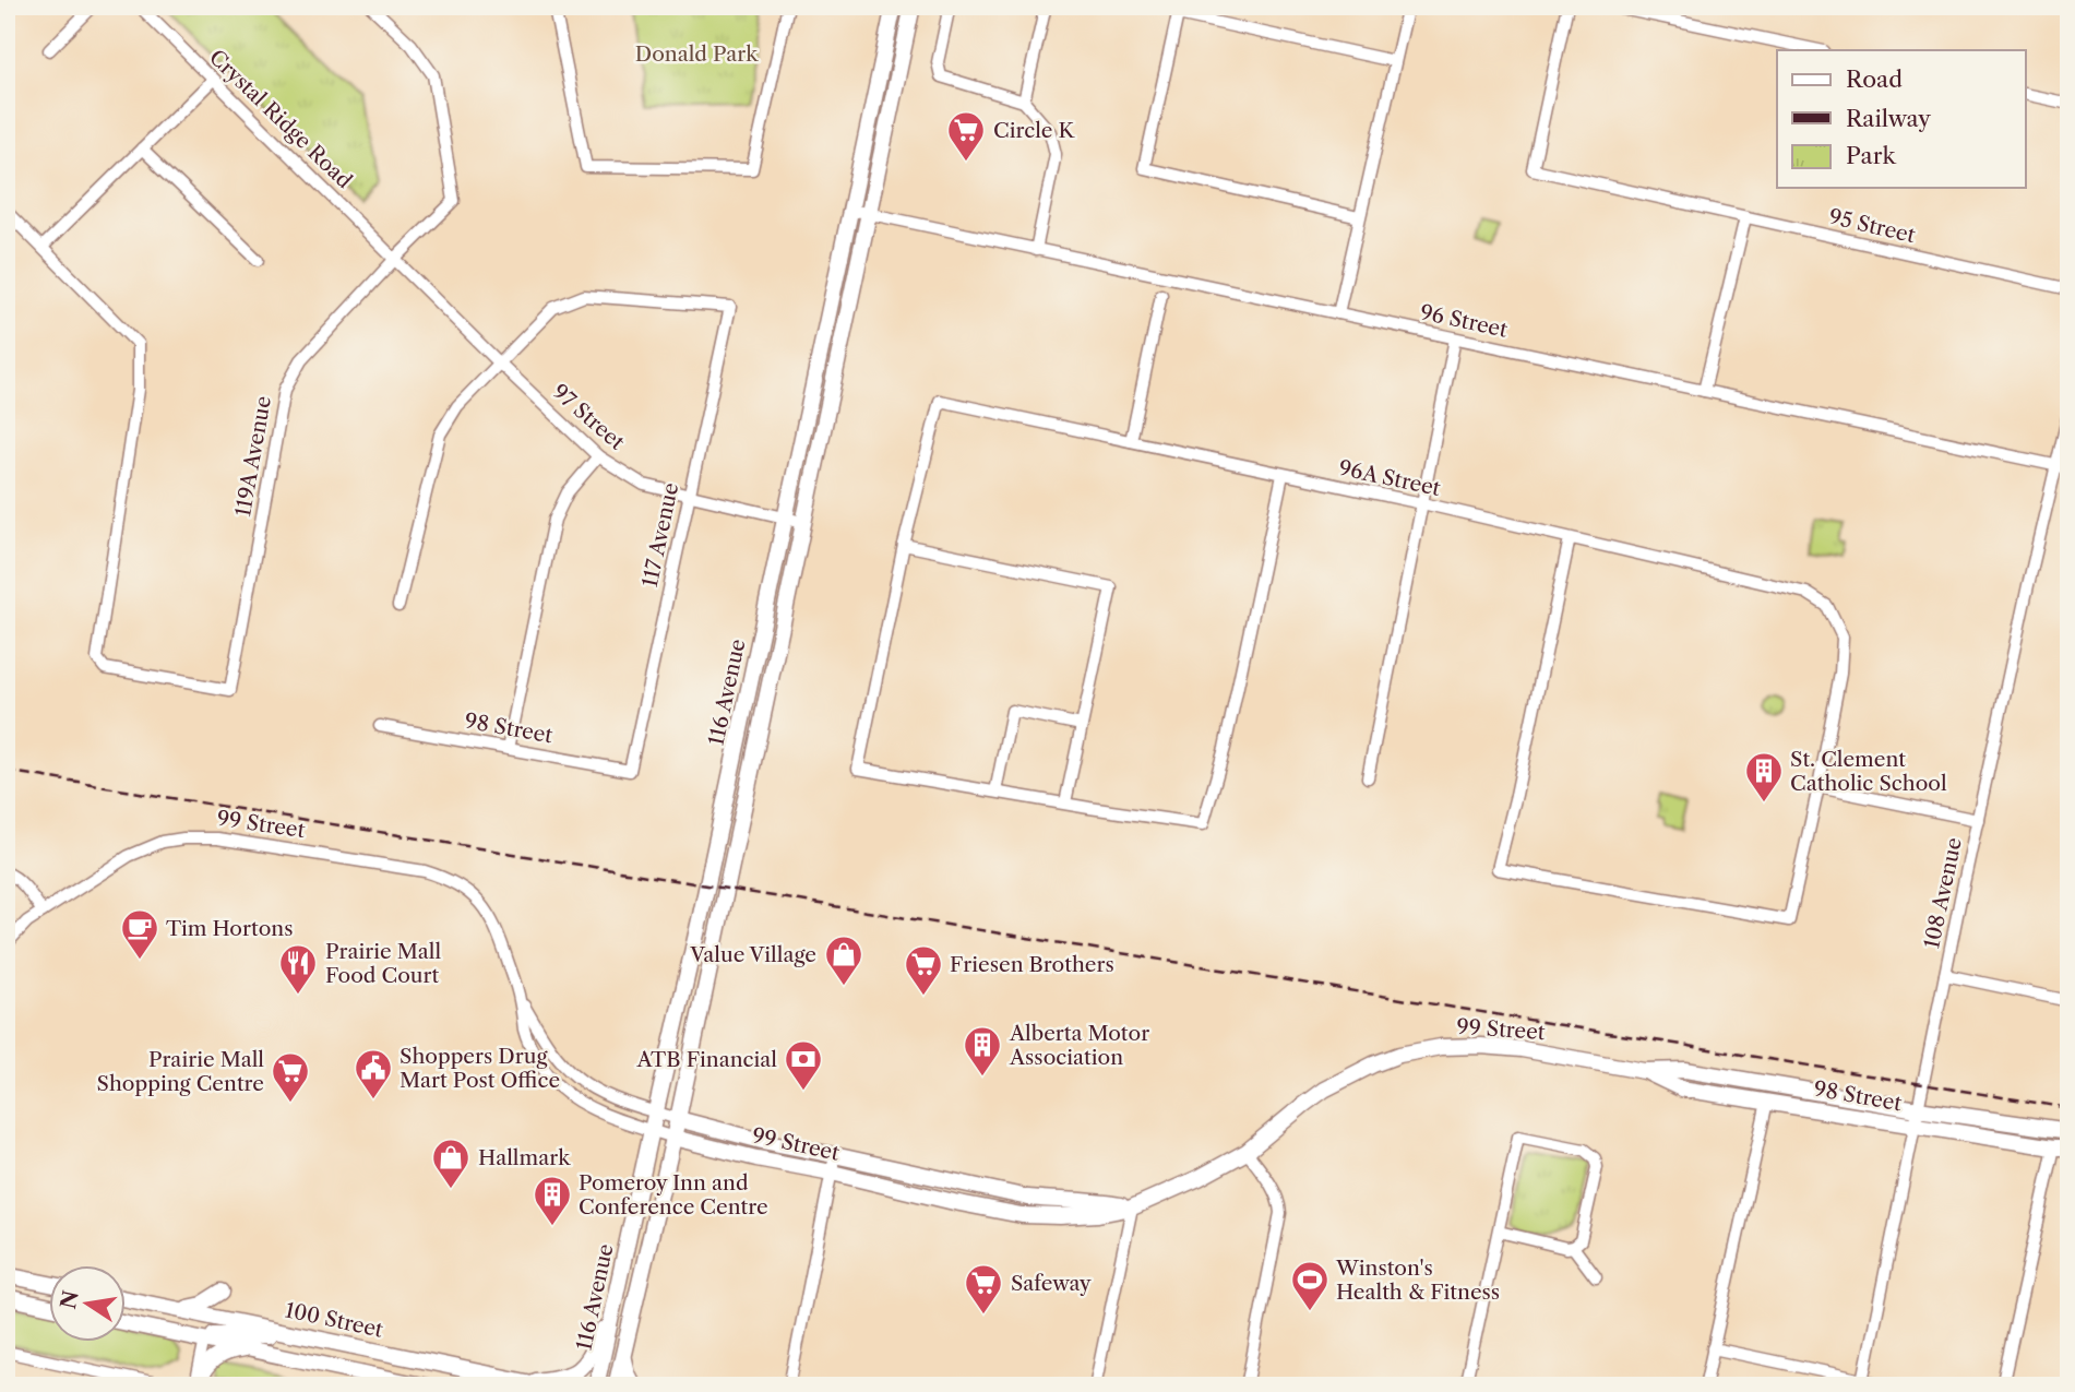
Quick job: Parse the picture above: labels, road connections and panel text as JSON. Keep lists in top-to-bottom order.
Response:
{
  "streets": {
    "main road": [
      "116 Avenue",
      "98 Street",
      "99 Street",
      "100 Street"
    ],
    "street": [
      "Crystal Ridge Road",
      "95 Street",
      "96 Street",
      "97 Street",
      "119A Avenue",
      "96A Street",
      "117 Avenue",
      "108 Avenue"
    ]
  },
  "crossings": [
    ["Crystal Ridge Road", "97 Street"],
    ["Crystal Ridge Road", "119A Avenue"],
    ["96 Street", "116 Avenue"],
    ["96 Street", "108 Avenue"],
    ["97 Street", "119A Avenue"],
    ["97 Street", "117 Avenue"],
    ["97 Street", "116 Avenue"],
    ["117 Avenue", "98 Street"],
    ["116 Avenue", "99 Street"],
    ["98 Street", "99 Street"],
    ["98 Street", "108 Avenue"]
  ],
  "parks": ["Donald Park"],
  "places": {
    "supermarket": [
      "Circle K",
      "Friesen Brothers",
      "Prairie Mall Shopping Centre",
      "Safeway"
    ],
    "building": ["St. Clement Catholic School", "Alberta Motor Association", "Pomeroy Inn and Conference Centre"],
    "cafe": ["Tim Hortons"],
    "shop": ["Value Village", "Hallmark"],
    "restaurant": ["Prairie Mall Food Court"],
    "bank": ["ATB Financial"],
    "public building": ["Shoppers Drug Mart Post Office"],
    "sports": ["Winston's Health & Fitness"]
  },
  "legend": ["Road", "Railway", "Park"],
  "north": "left"
}
